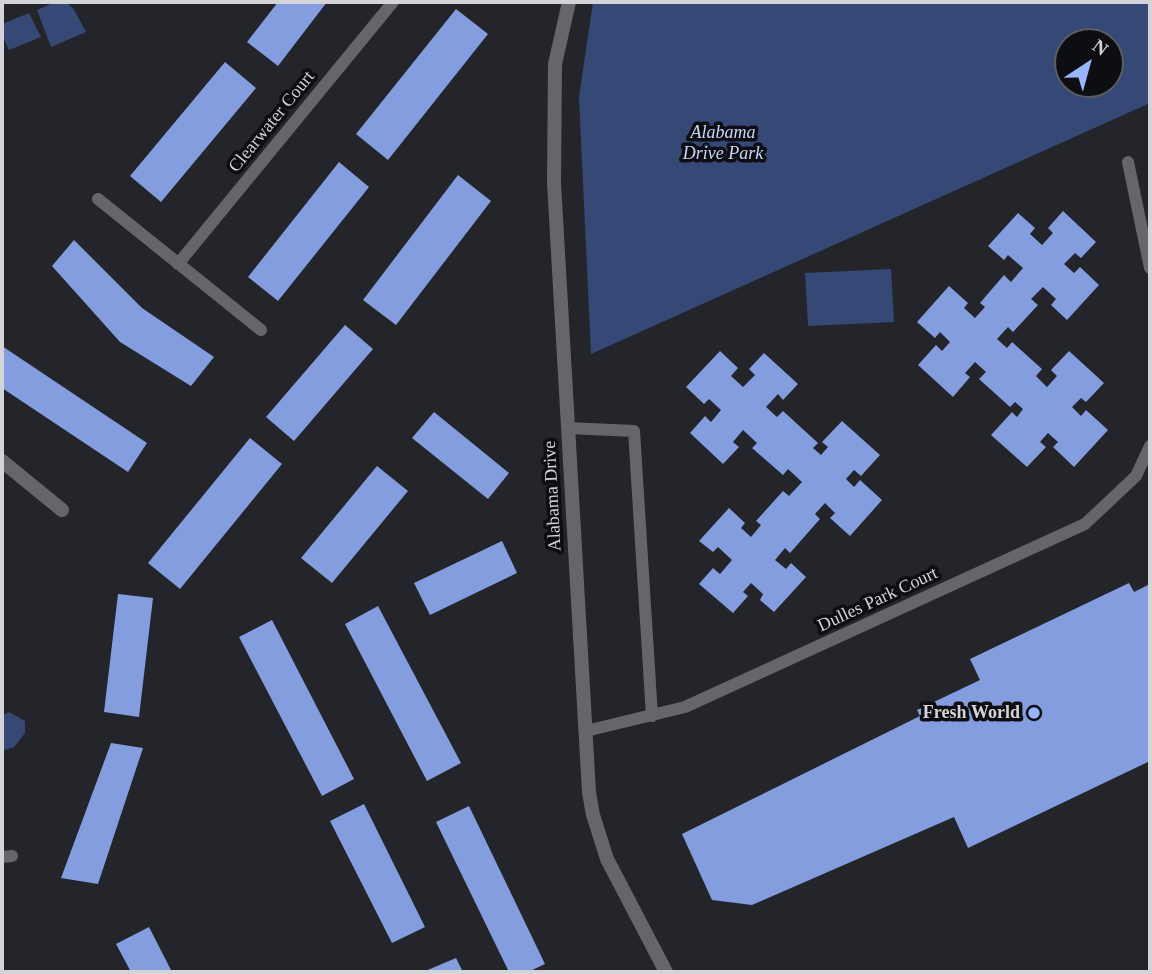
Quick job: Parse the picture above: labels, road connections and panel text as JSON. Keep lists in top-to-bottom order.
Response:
{
  "streets": {
    "street": ["Alabama Drive"],
    "lane": ["Clearwater Court", "Dulles Park Court"]
  },
  "crossings": [
    ["Alabama Drive", "Dulles Park Court"]
  ],
  "parks": ["Alabama Drive Park"],
  "places": ["Fresh World"],
  "north": "top right"
}
